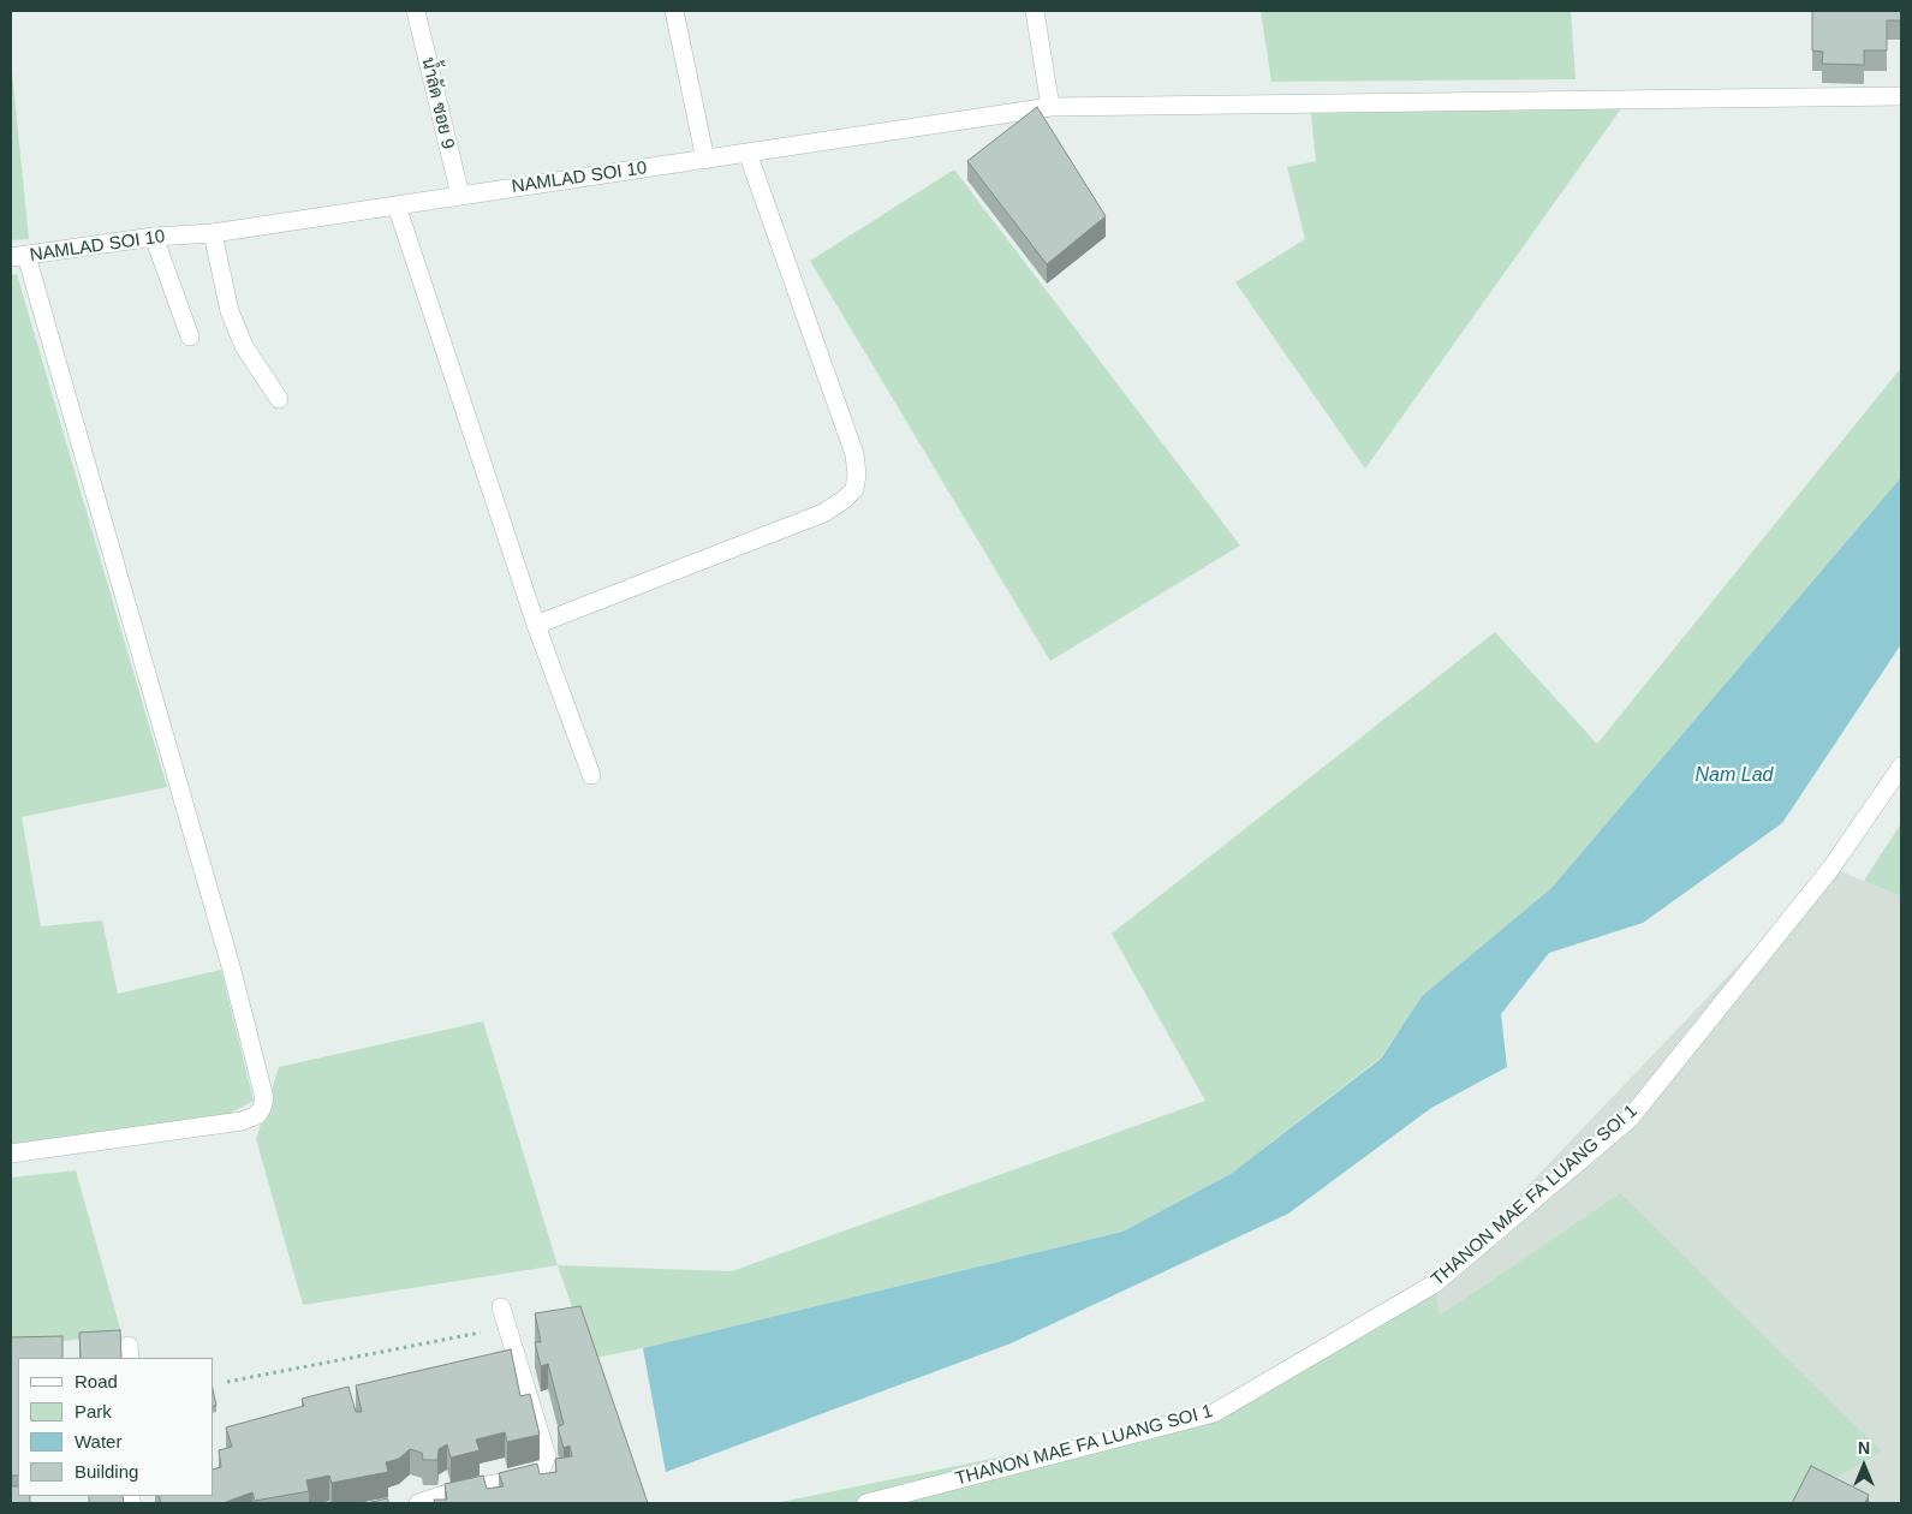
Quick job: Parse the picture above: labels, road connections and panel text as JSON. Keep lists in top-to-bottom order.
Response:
{
  "streets": {
    "street": ["น้ำลัด ซอย 9", "NAMLAD SOI 10", "THANON MAE FA LUANG SOI 1"]
  },
  "crossings": [
    ["น้ำลัด ซอย 9", "NAMLAD SOI 10"]
  ],
  "water": ["Nam Lad"],
  "legend": [
    "Road",
    "Park",
    "Water",
    "Building"
  ],
  "north": "top"
}
